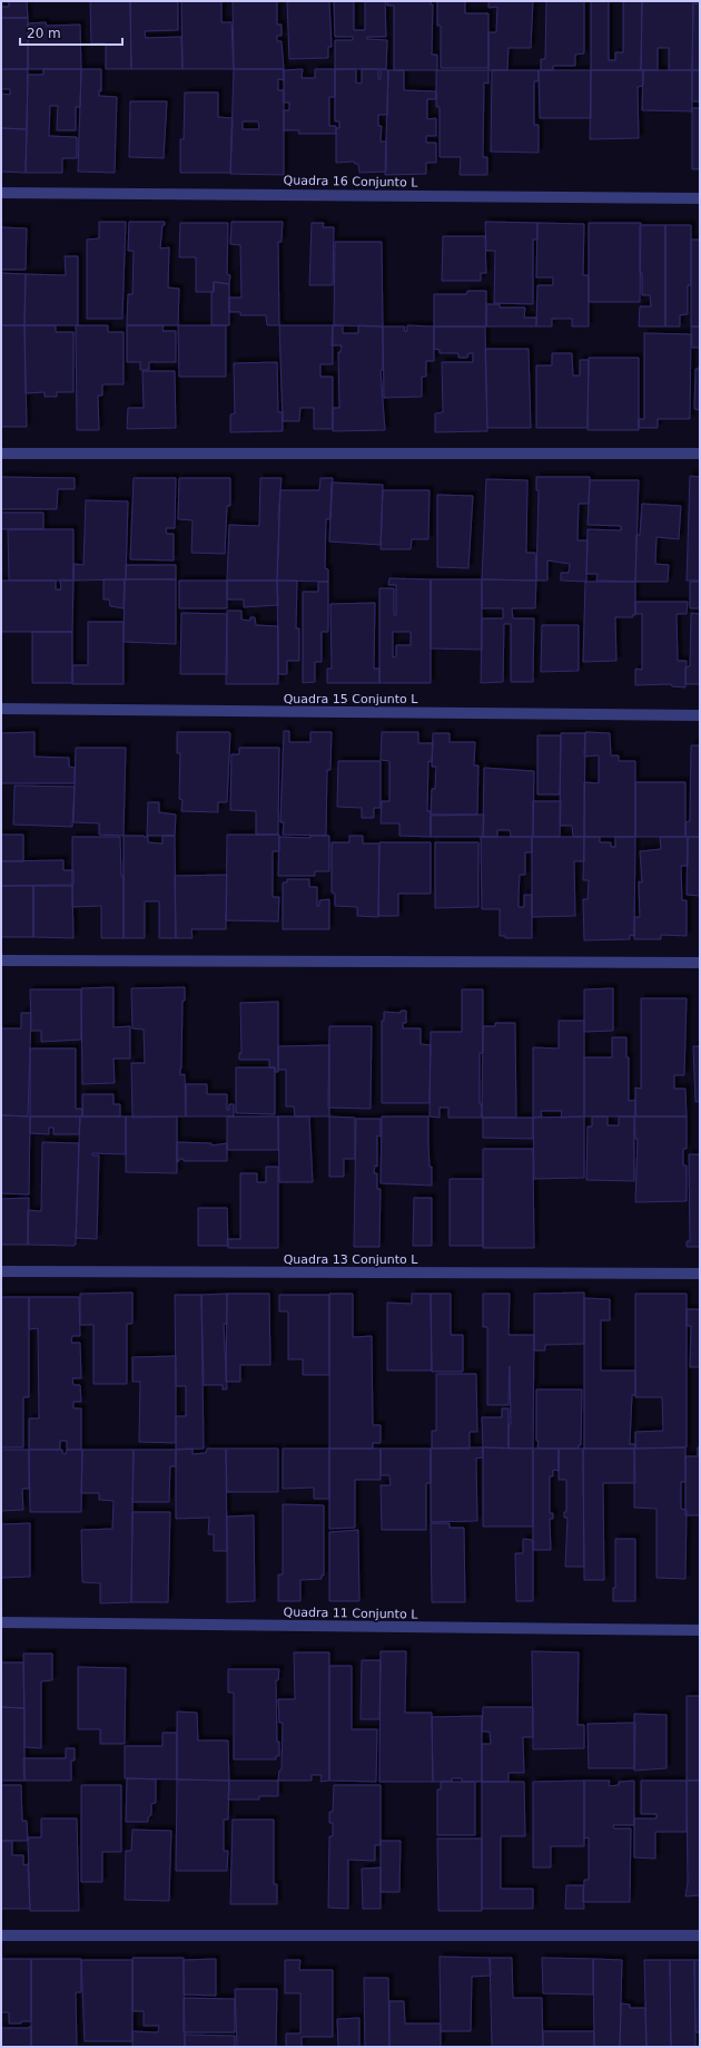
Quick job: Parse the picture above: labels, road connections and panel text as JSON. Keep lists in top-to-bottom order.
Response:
{
  "streets": {
    "street": [
      "Quadra 16 Conjunto L",
      "Quadra 15 Conjunto L",
      "Quadra 13 Conjunto L",
      "Quadra 11 Conjunto L"
    ]
  },
  "scale_bar": "20 m"
}
